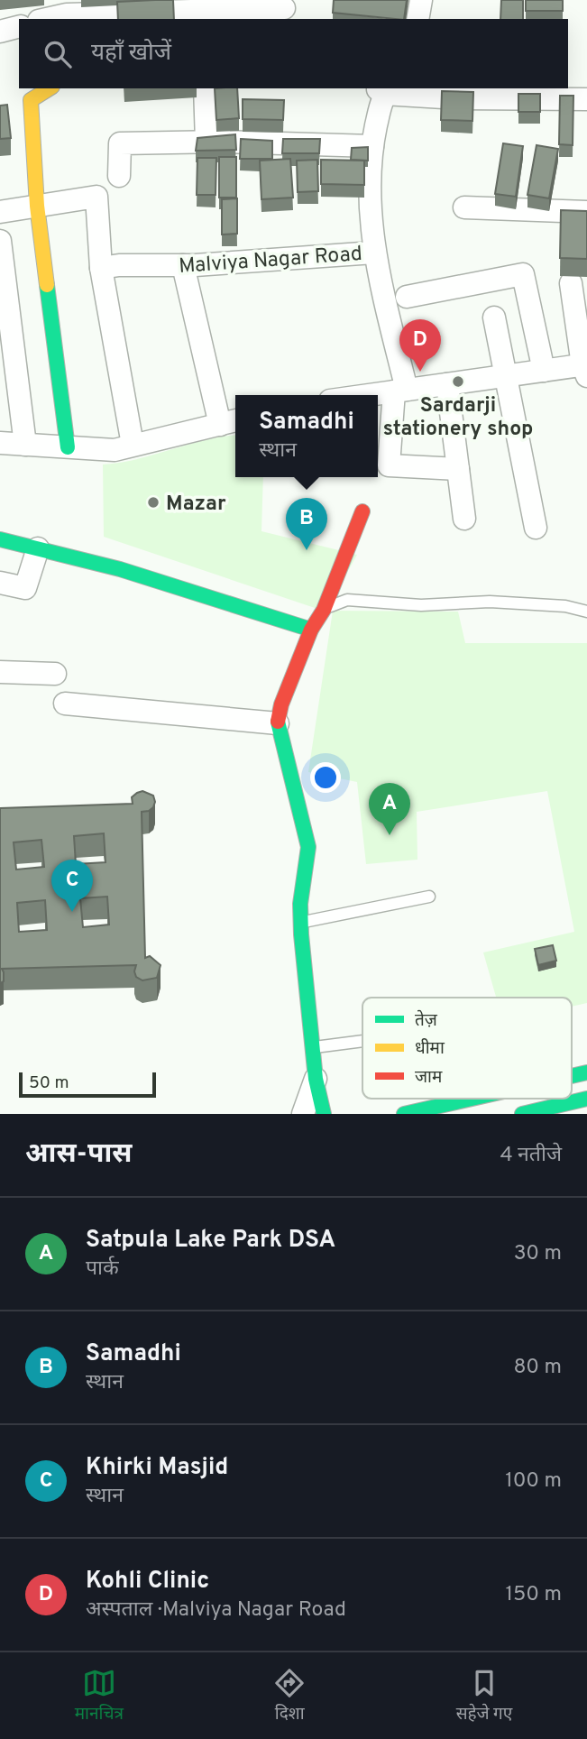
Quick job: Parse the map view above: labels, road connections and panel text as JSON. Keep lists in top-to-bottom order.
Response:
{
  "streets": {
    "street": ["Malviya Nagar Road"]
  },
  "places": ["Sardarji stationery shop", "Mazar"],
  "legend": ["तेज़", "धीमा", "जाम"],
  "scale_bar": "50 m",
  "page": {
    "search": "यहाँ खोजें",
    "pins": [
      "D",
      "B",
      "A",
      "C"
    ],
    "popup": ["Samadhi", "स्थान"],
    "scale": "50 m",
    "heading": ["आस-पास", "4 नतीजे"],
    "list": [
      {
        "mark": "A",
        "name": "Satpula Lake Park DSA",
        "note": "पार्क",
        "value": "30 m"
      },
      {
        "mark": "B",
        "name": "Samadhi",
        "note": "स्थान",
        "value": "80 m"
      },
      {
        "mark": "C",
        "name": "Khirki Masjid",
        "note": "स्थान",
        "value": "100 m"
      },
      {
        "mark": "D",
        "name": "Kohli Clinic",
        "note": "अस्पताल · Malviya Nagar Road",
        "value": "150 m"
      }
    ],
    "nav": ["मानचित्र", "दिशा", "सहेजे गए"]
  }
}
